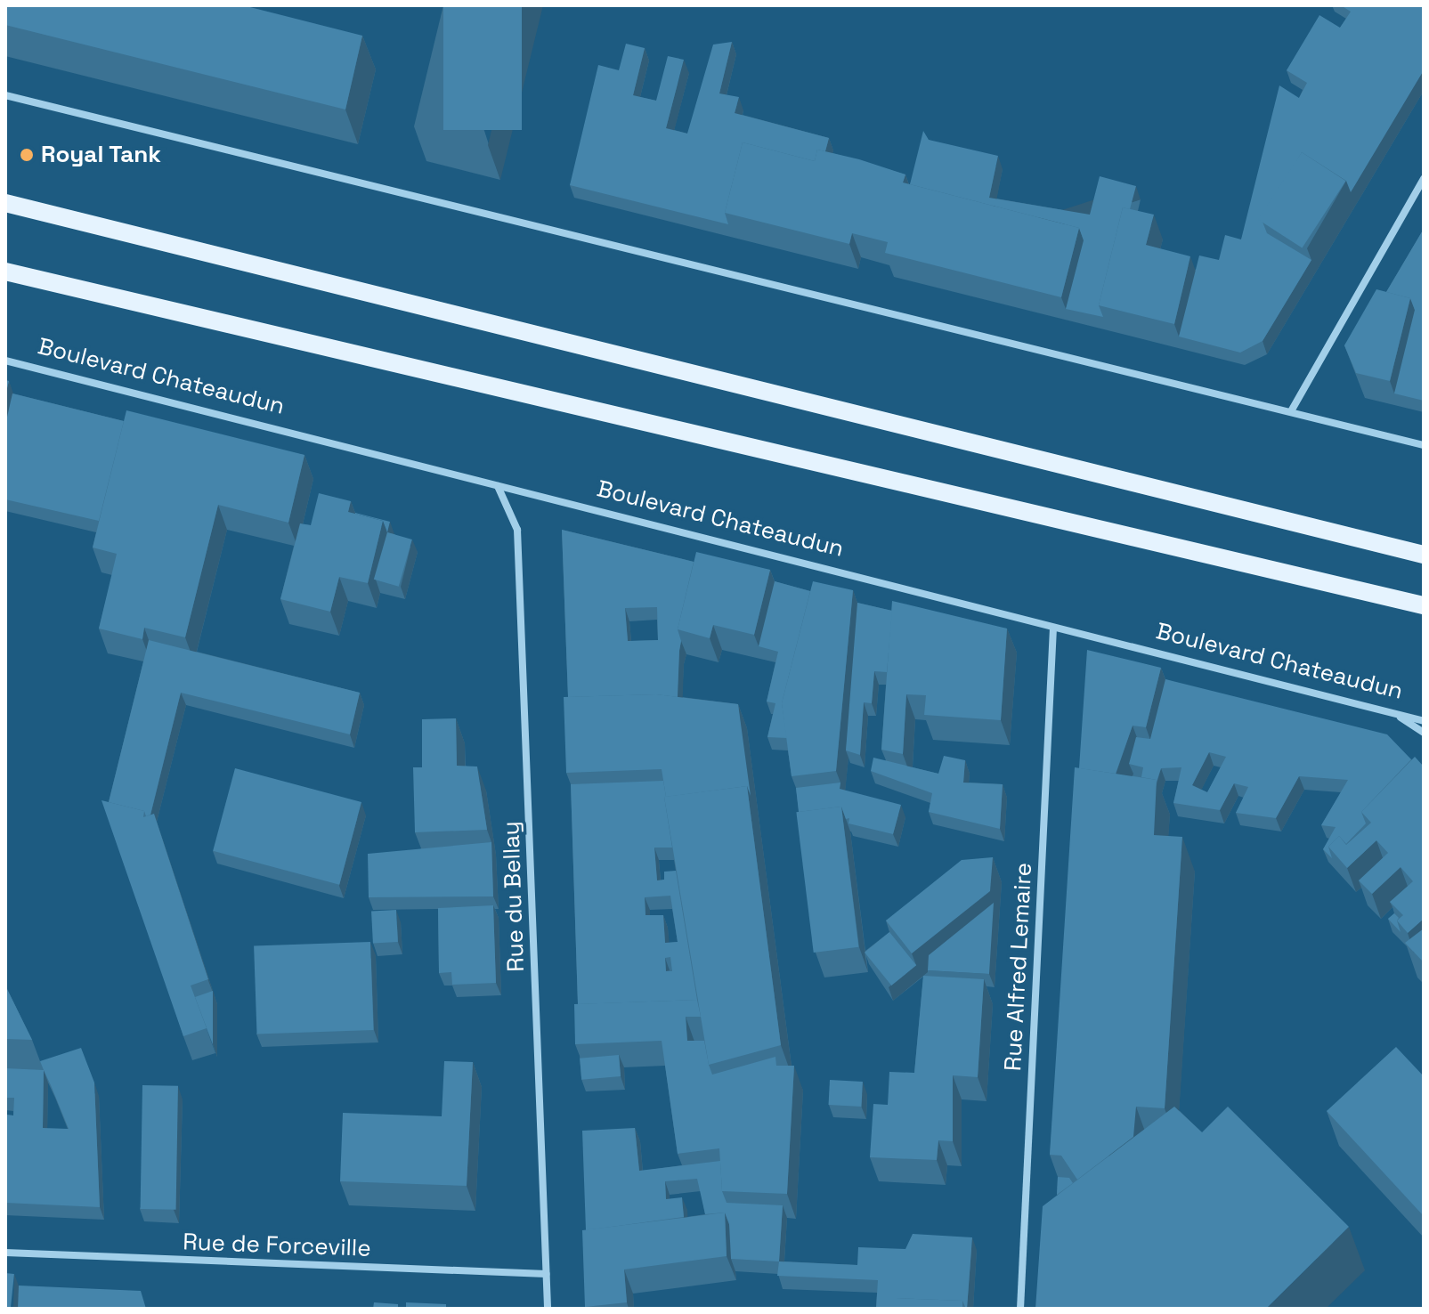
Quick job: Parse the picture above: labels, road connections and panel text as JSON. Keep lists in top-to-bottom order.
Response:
{
  "streets": {
    "street": [
      "Boulevard Chateaudun",
      "Rue du Bellay",
      "Rue Alfred Lemaire",
      "Rue de Forceville"
    ]
  },
  "crossings": [
    ["Boulevard Chateaudun", "Rue du Bellay"],
    ["Boulevard Chateaudun", "Rue Alfred Lemaire"],
    ["Rue du Bellay", "Rue de Forceville"]
  ],
  "places": ["Royal Tank"]
}
